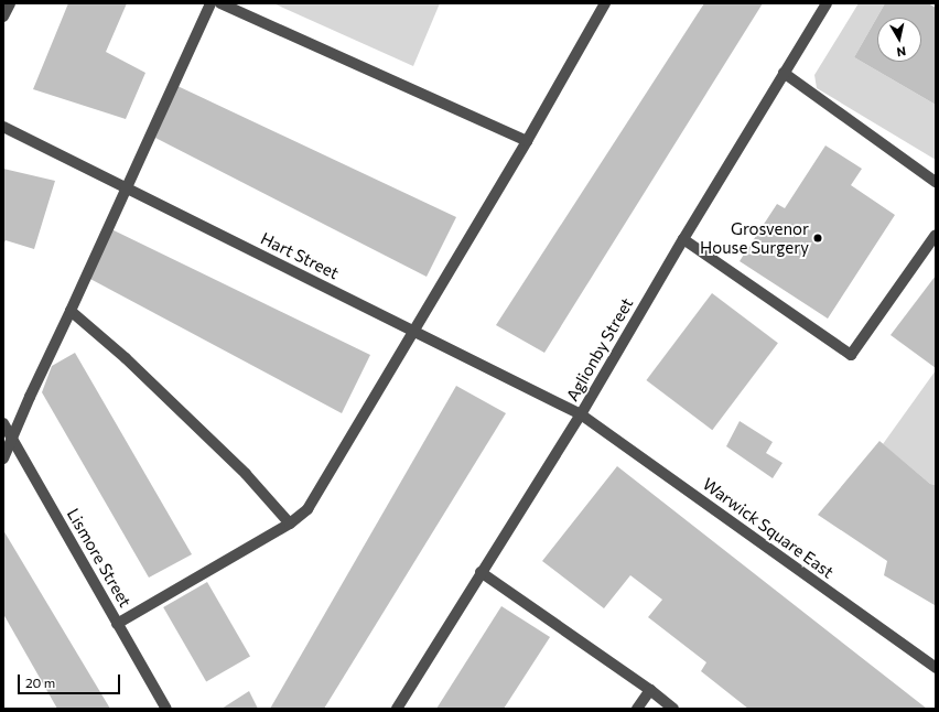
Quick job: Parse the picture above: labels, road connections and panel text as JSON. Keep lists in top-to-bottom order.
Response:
{
  "streets": {
    "street": [
      "Hart Street",
      "Aglionby Street",
      "Warwick Square East",
      "Lismore Street"
    ]
  },
  "crossings": [
    ["Hart Street", "Aglionby Street"],
    ["Hart Street", "Warwick Square East"],
    ["Aglionby Street", "Warwick Square East"]
  ],
  "places": ["Grosvenor House Surgery"],
  "scale_bar": "20 m",
  "north": "bottom"
}
